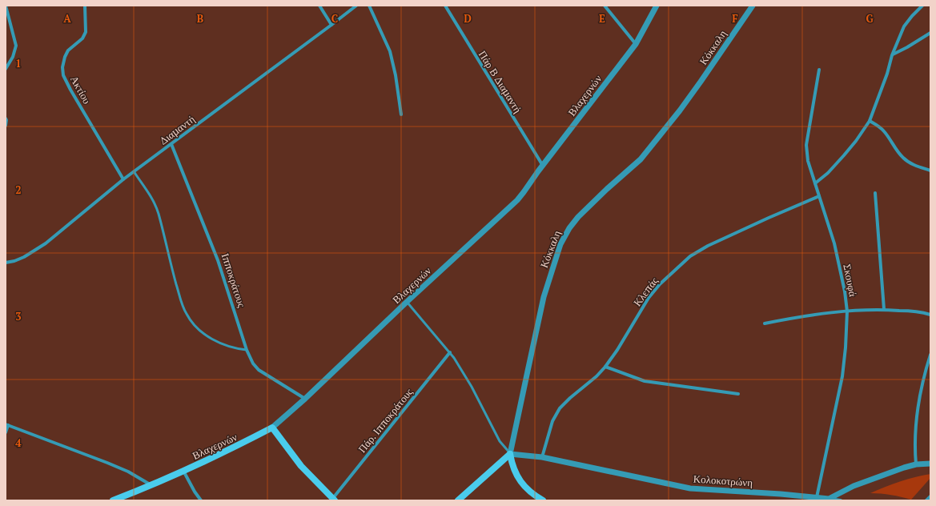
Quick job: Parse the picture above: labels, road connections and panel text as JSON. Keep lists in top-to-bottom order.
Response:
{
  "streets": {
    "main road": ["Βλαχερνών"],
    "street": [
      "Κόκκαλη",
      "Πάρ Β Διαμαντή",
      "Ακτίου",
      "Διαμαντή",
      "Ιπποκράτους",
      "Σκουφά",
      "Κλεπάς",
      "Πάρ. Ιπποκράτους",
      "Κολοκοτρώνη"
    ]
  },
  "crossings": [
    ["Κόκκαλη", "Κολοκοτρώνη"],
    ["Πάρ Β Διαμαντή", "Βλαχερνών"],
    ["Ακτίου", "Διαμαντή"],
    ["Βλαχερνών", "Ιπποκράτους"],
    ["Διαμαντή", "Ιπποκράτους"],
    ["Σκουφά", "Κλεπάς"],
    ["Σκουφά", "Κολοκοτρώνη"],
    ["Κλεπάς", "Κολοκοτρώνη"]
  ],
  "grid": {
    "columns": [
      "A",
      "B",
      "C",
      "D",
      "E",
      "F",
      "G"
    ],
    "rows": [
      "1",
      "2",
      "3",
      "4"
    ]
  }
}
